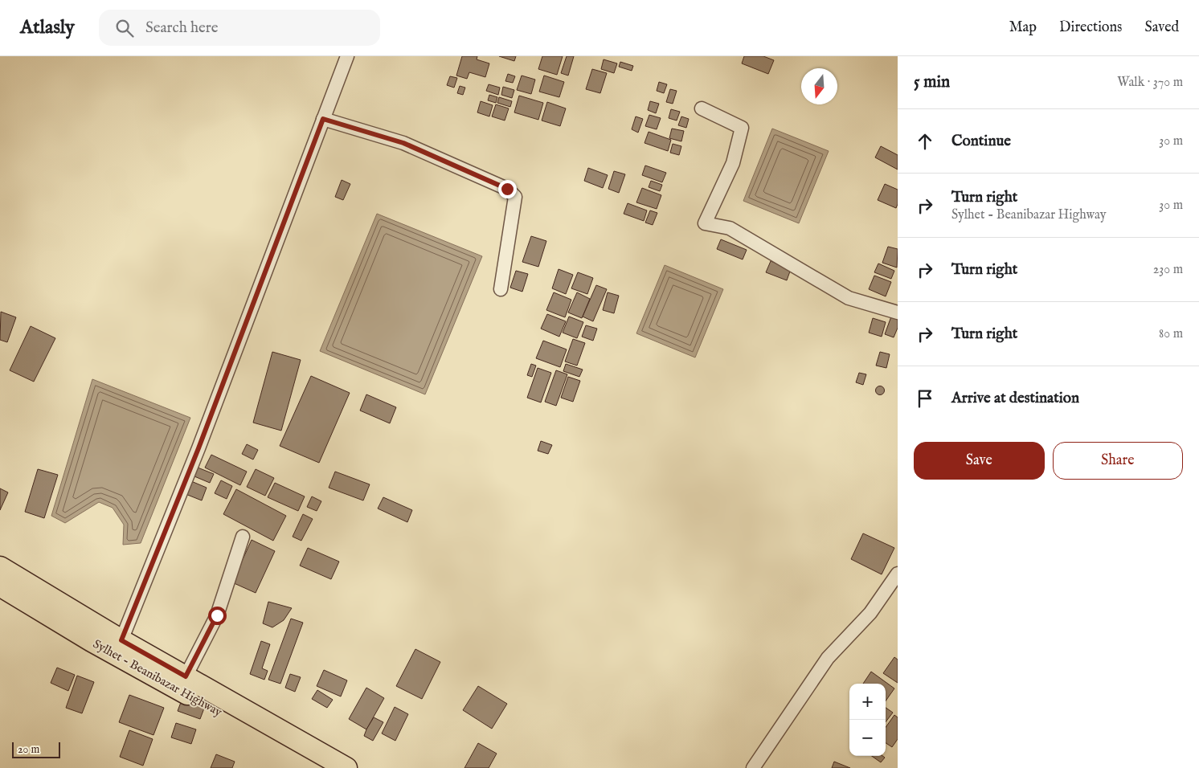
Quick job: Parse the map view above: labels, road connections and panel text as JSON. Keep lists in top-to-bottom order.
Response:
{
  "streets": {
    "main road": ["Sylhet - Beanibazar Highway"]
  },
  "scale_bar": "20 m",
  "north": "bottom",
  "page": {
    "header": "Atlasly",
    "search": "Search here",
    "nav": ["Map", "Directions", "Saved"],
    "heading": ["5 min", "Walk · 370 m"],
    "list": [
      ["Continue", "30 m"],
      ["Turn right", "Sylhet - Beanibazar Highway", "30 m"],
      ["Turn right", "230 m"],
      ["Turn right", "80 m"],
      "Arrive at destination"
    ],
    "buttons": ["Save", "Share"],
    "map_buttons": ["+", "−"],
    "scale": "20 m"
  }
}
